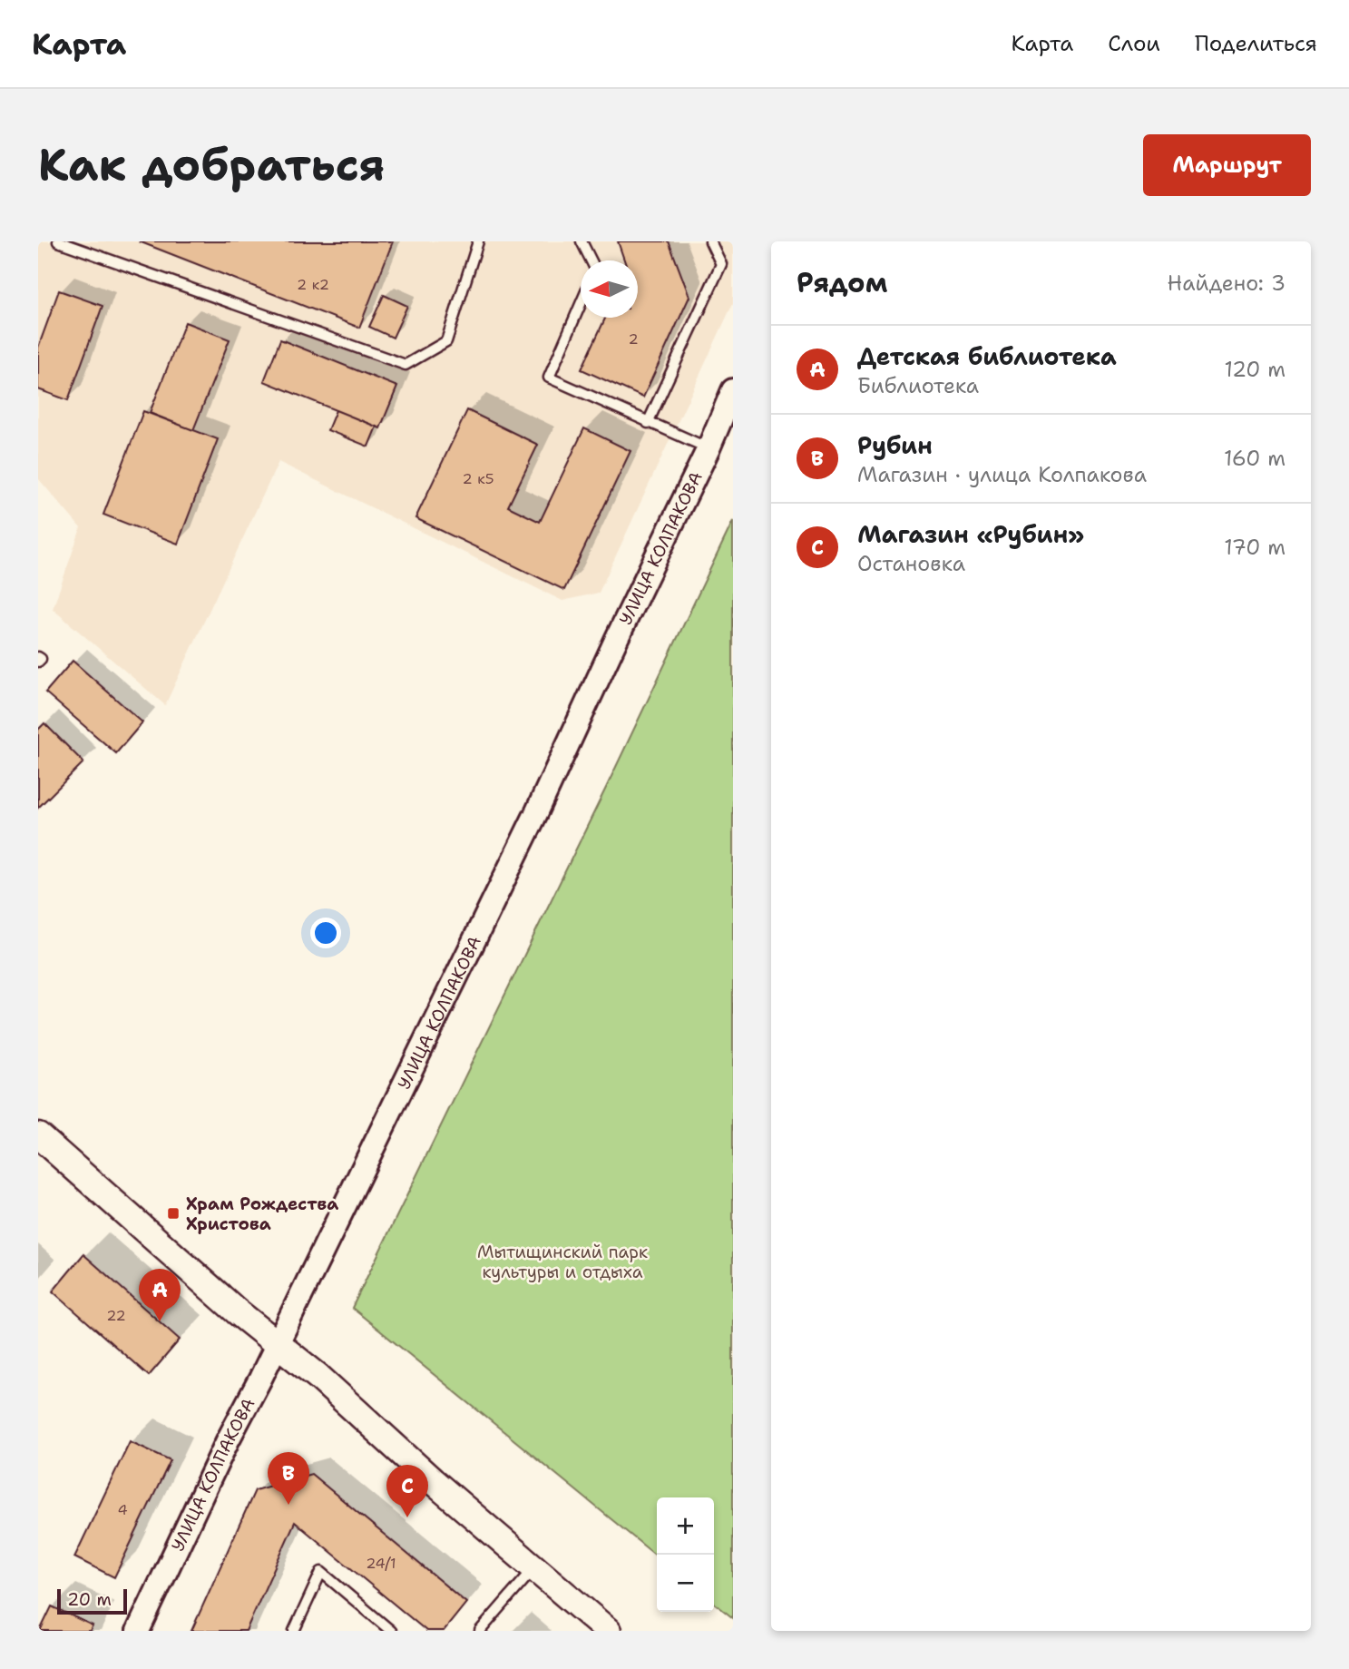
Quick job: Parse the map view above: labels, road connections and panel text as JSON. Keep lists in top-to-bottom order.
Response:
{
  "streets": {
    "street": ["УЛИЦА КОЛПАКОВА"]
  },
  "parks": ["Мытищинский парк культуры и отдыха"],
  "places": {
    "transit": ["Храм Рождества Христова"]
  },
  "house_numbers": [
    "2 к2",
    "2",
    "2 к5",
    "22",
    "4",
    "24/1"
  ],
  "scale_bar": "20 m",
  "north": "left",
  "page": {
    "header": "Карта",
    "nav": ["Карта", "Слои", "Поделиться"],
    "buttons": "Маршрут",
    "title": "Как добраться",
    "heading": ["Рядом", "Найдено: 3"],
    "list": [
      {
        "mark": "A",
        "name": "Детская библиотека",
        "note": "Библиотека",
        "value": "120 m"
      },
      {
        "mark": "B",
        "name": "Рубин",
        "note": "Магазин · улица Колпакова",
        "value": "160 m"
      },
      {
        "mark": "C",
        "name": "Магазин «Рубин»",
        "note": "Остановка",
        "value": "170 m"
      }
    ],
    "pins": ["A", "B", "C"],
    "map_buttons": ["+", "−"],
    "scale": "20 m"
  }
}
